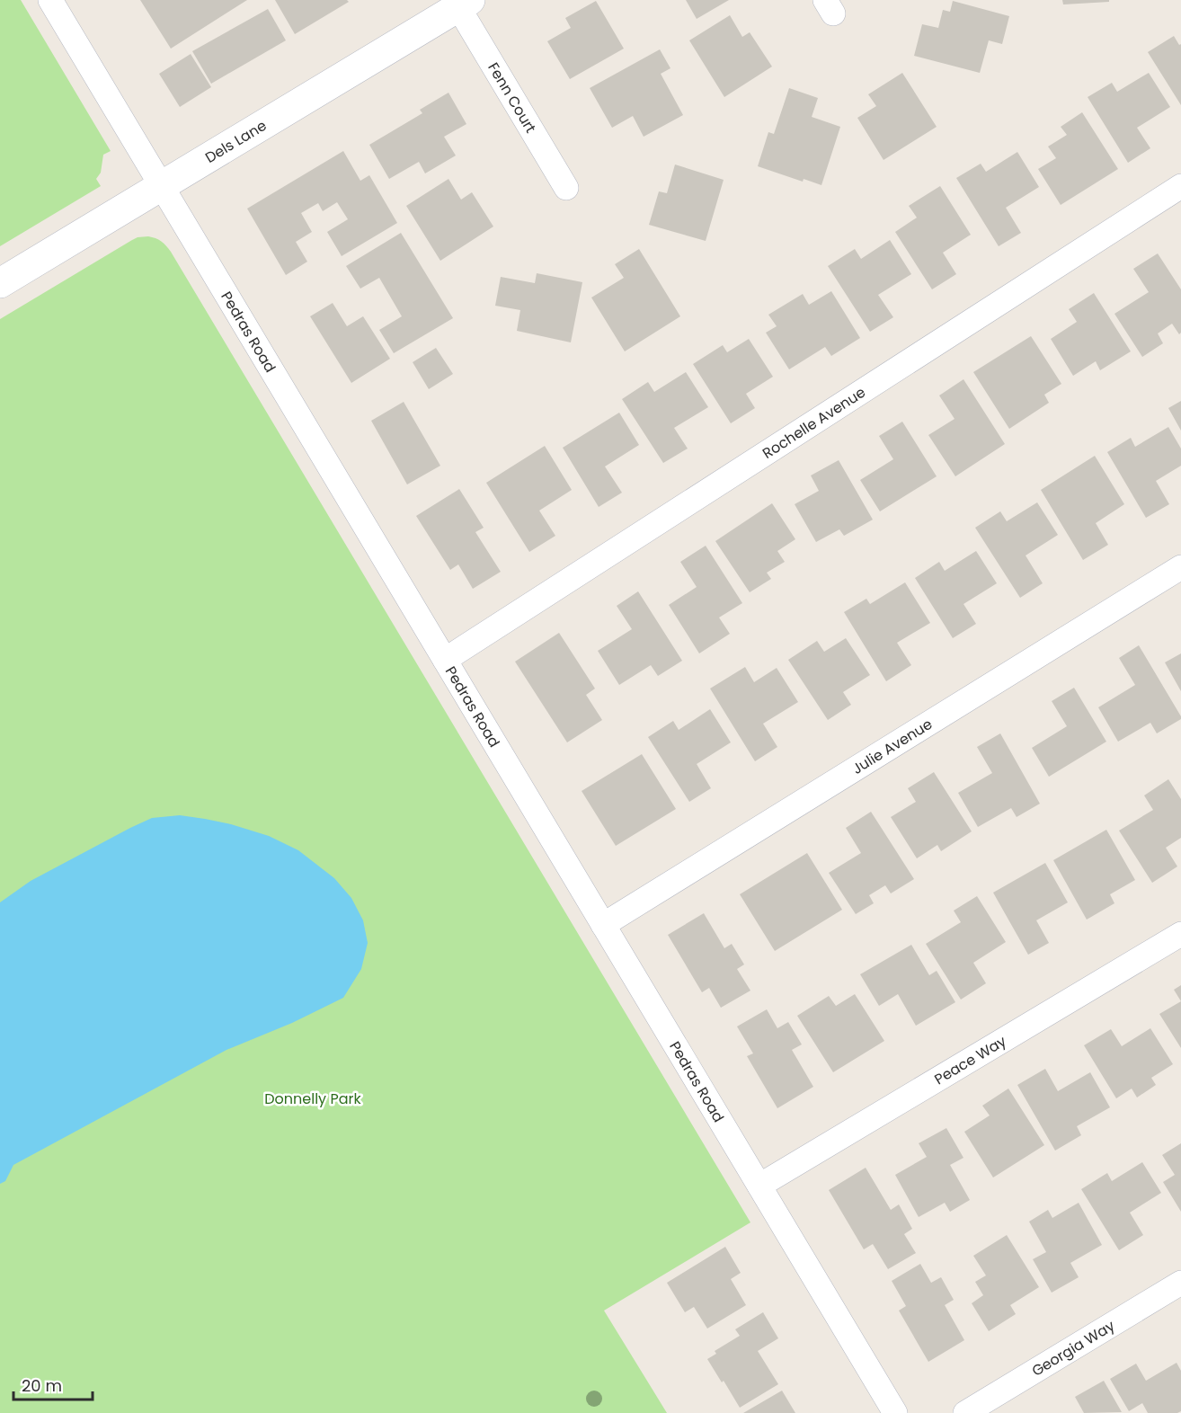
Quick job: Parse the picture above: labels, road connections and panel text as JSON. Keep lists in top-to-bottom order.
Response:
{
  "streets": {
    "street": [
      "Fenn Court",
      "Dels Lane",
      "Pedras Road",
      "Rochelle Avenue",
      "Julie Avenue",
      "Peace Way",
      "Georgia Way"
    ]
  },
  "crossings": [
    ["Fenn Court", "Dels Lane"],
    ["Dels Lane", "Pedras Road"],
    ["Pedras Road", "Rochelle Avenue"],
    ["Pedras Road", "Julie Avenue"],
    ["Pedras Road", "Peace Way"]
  ],
  "parks": ["Donnelly Park"],
  "scale_bar": "20 m"
}
